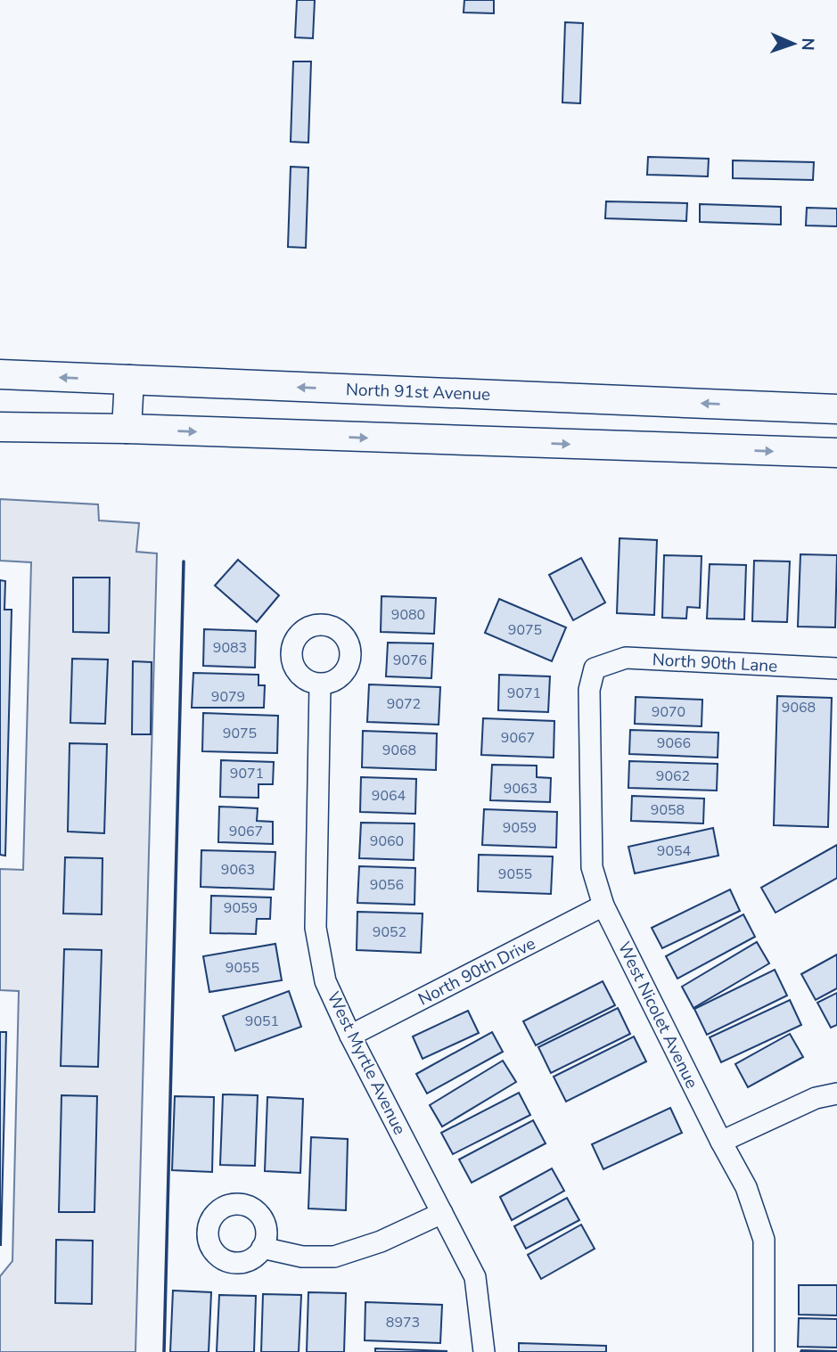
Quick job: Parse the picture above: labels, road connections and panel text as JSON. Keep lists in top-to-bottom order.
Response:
{
  "streets": {
    "main road": ["North 91st Avenue"],
    "street": [
      "North 90th Lane",
      "North 90th Drive",
      "West Nicolet Avenue",
      "West Myrtle Avenue"
    ]
  },
  "crossings": [
    ["North 90th Lane", "West Nicolet Avenue"],
    ["North 90th Drive", "West Nicolet Avenue"],
    ["North 90th Drive", "West Myrtle Avenue"]
  ],
  "house_numbers": [
    "9080",
    "9075",
    "9083",
    "9076",
    "9071",
    "9079",
    "9072",
    "9068",
    "9070",
    "9075",
    "9067",
    "9066",
    "9068",
    "9071",
    "9062",
    "9063",
    "9064",
    "9058",
    "9059",
    "9067",
    "9060",
    "9054",
    "9063",
    "9055",
    "9056",
    "9059",
    "9052",
    "9055",
    "9051",
    "8973"
  ],
  "north": "right"
}
